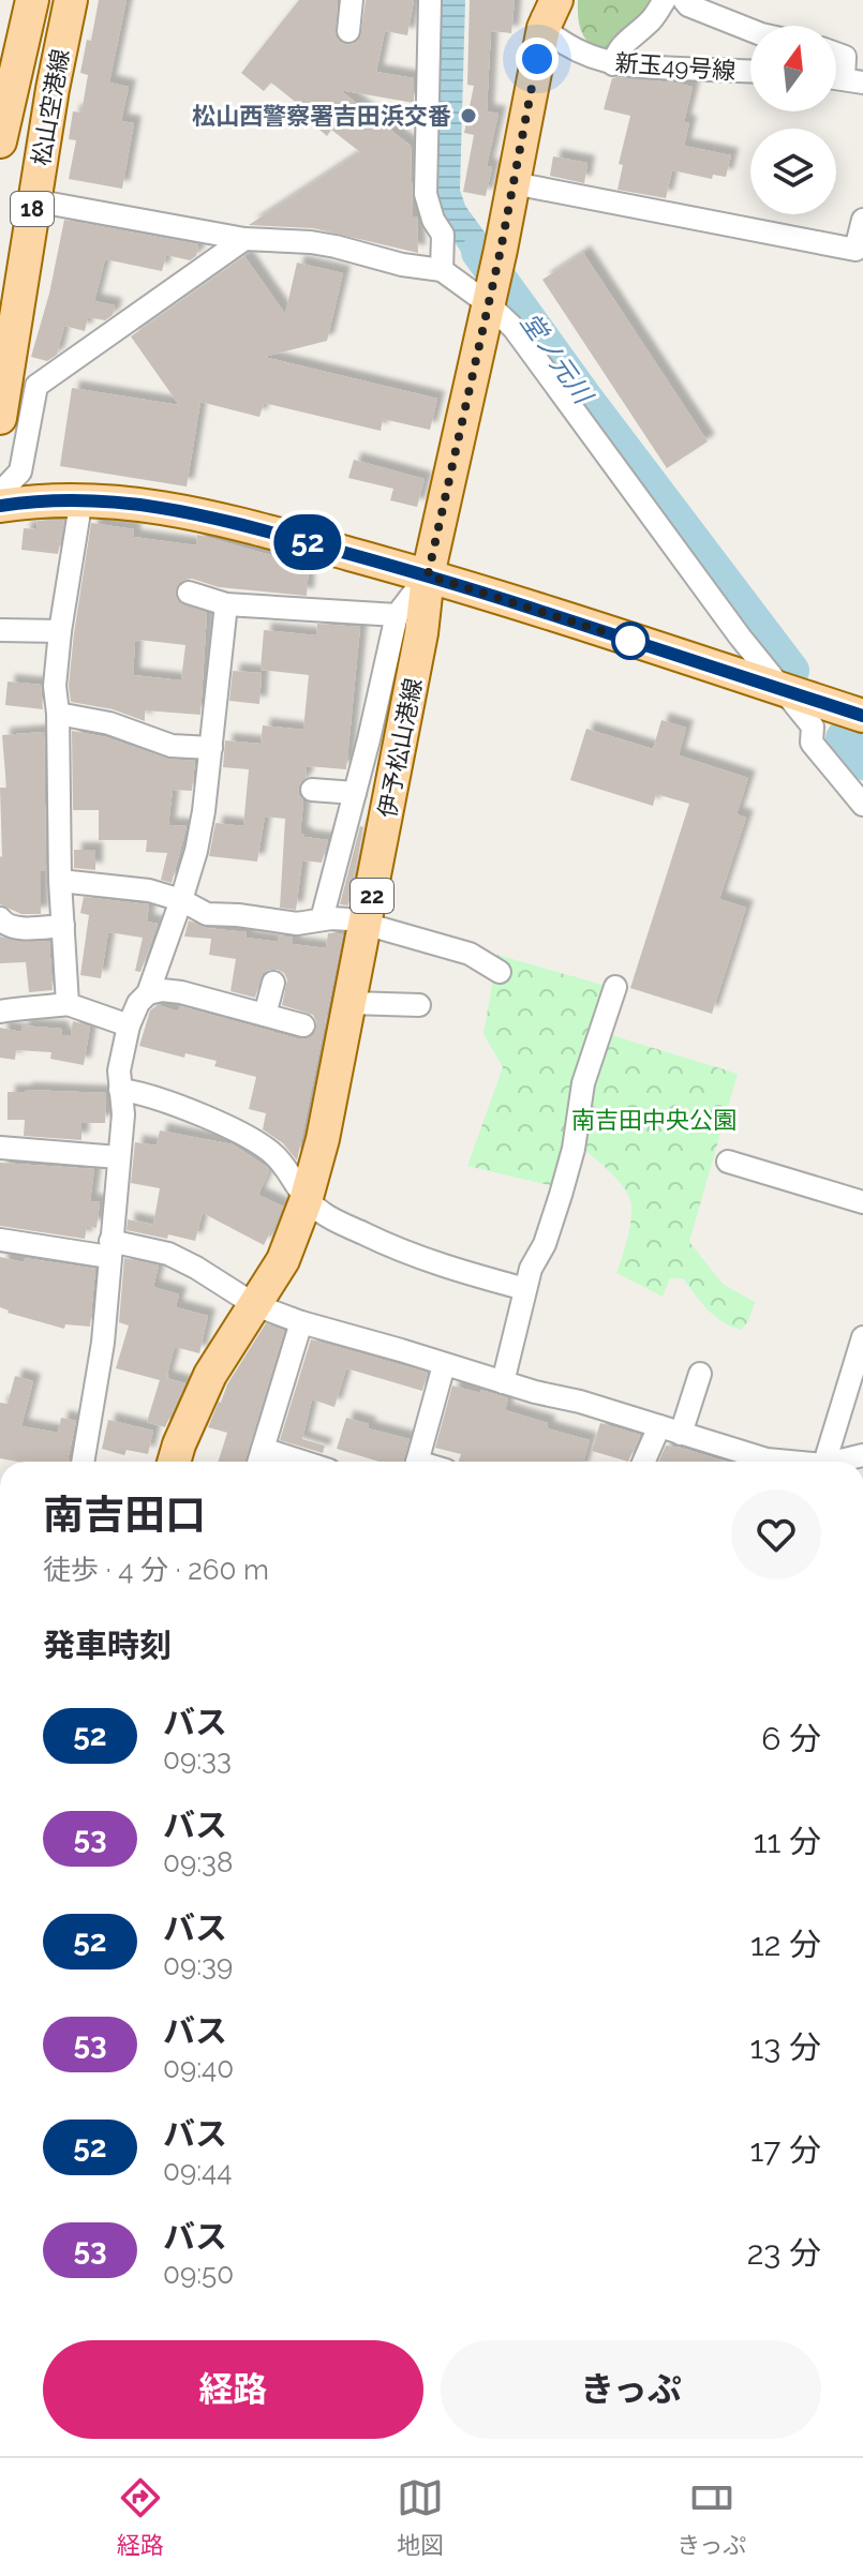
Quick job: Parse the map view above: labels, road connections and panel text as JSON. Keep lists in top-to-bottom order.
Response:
{
  "streets": {
    "main road": [
      "松山空港線",
      "18",
      "伊予松山港線",
      "22"
    ],
    "street": ["新玉49号線"]
  },
  "crossings": [
    ["新玉49号線", "伊予松山港線"]
  ],
  "water": ["堂ノ元川"],
  "parks": ["南吉田中央公園"],
  "places": ["松山西警察署吉田浜交番"],
  "lines": ["bus line 52"],
  "north": "top",
  "page": {
    "on_map": "52",
    "heading": [
      ["南吉田口", "徒歩 · 4 分 · 260 m"],
      "発車時刻"
    ],
    "list": [
      {
        "mark": "52",
        "name": "バス",
        "note": "09:33",
        "value": "6 分"
      },
      {
        "mark": "53",
        "name": "バス",
        "note": "09:38",
        "value": "11 分"
      },
      {
        "mark": "52",
        "name": "バス",
        "note": "09:39",
        "value": "12 分"
      },
      {
        "mark": "53",
        "name": "バス",
        "note": "09:40",
        "value": "13 分"
      },
      {
        "mark": "52",
        "name": "バス",
        "note": "09:44",
        "value": "17 分"
      },
      {
        "mark": "53",
        "name": "バス",
        "note": "09:50",
        "value": "23 分"
      }
    ],
    "buttons": ["経路", "きっぷ"],
    "tabs": ["経路", "地図", "きっぷ"]
  }
}
